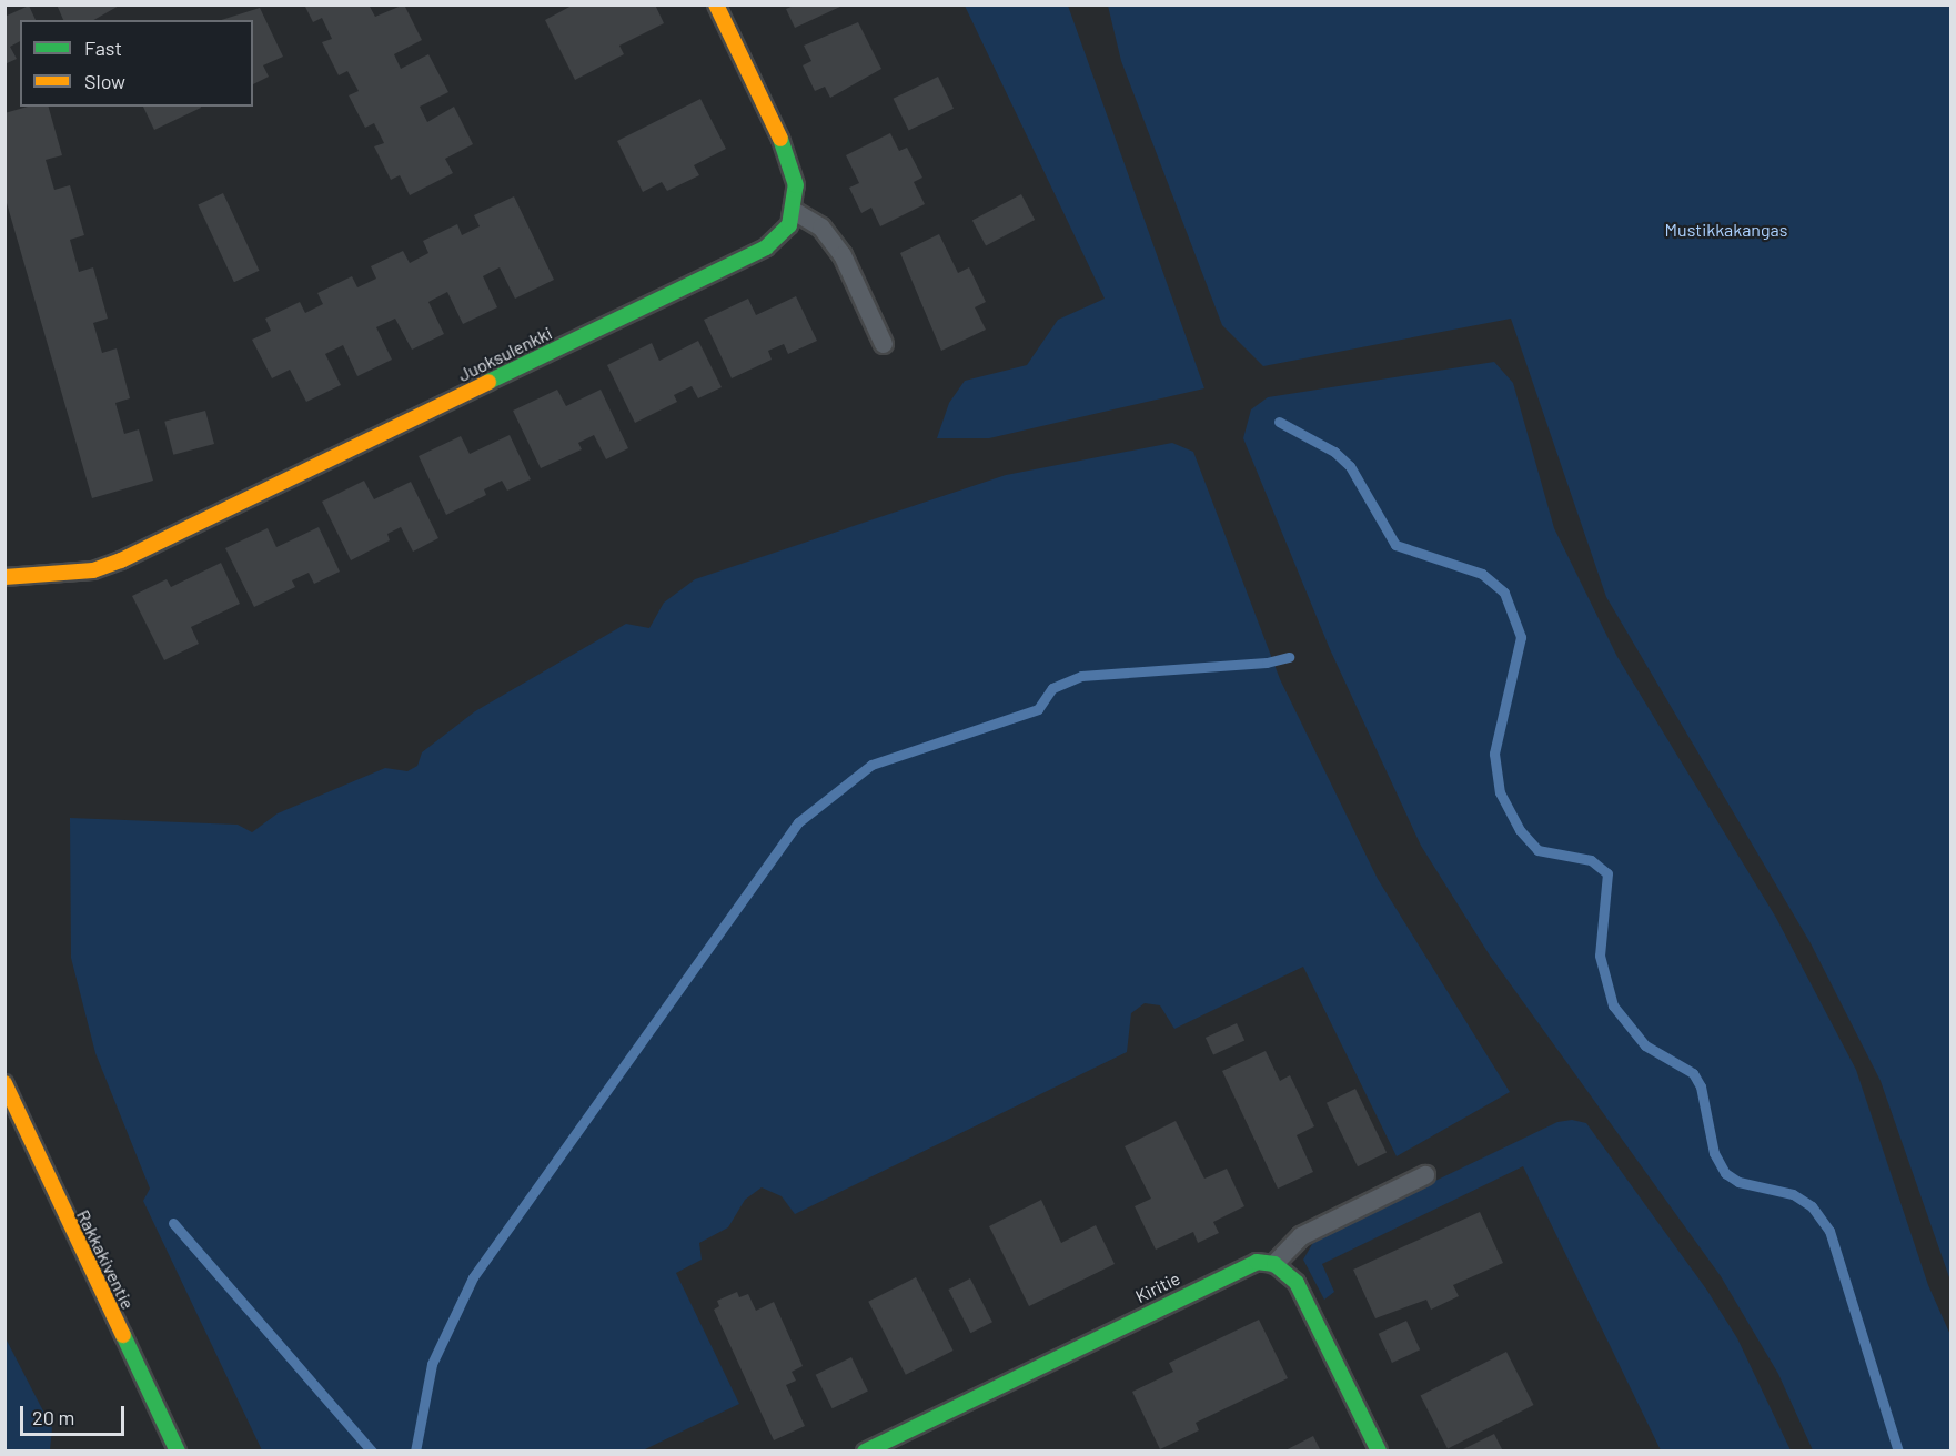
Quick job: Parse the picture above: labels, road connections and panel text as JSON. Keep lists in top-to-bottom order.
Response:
{
  "streets": {
    "street": ["Juoksulenkki", "Rakkakiventie", "Kiritie"]
  },
  "parks": ["Mustikkakangas"],
  "legend": ["Fast", "Slow"],
  "scale_bar": "20 m"
}
